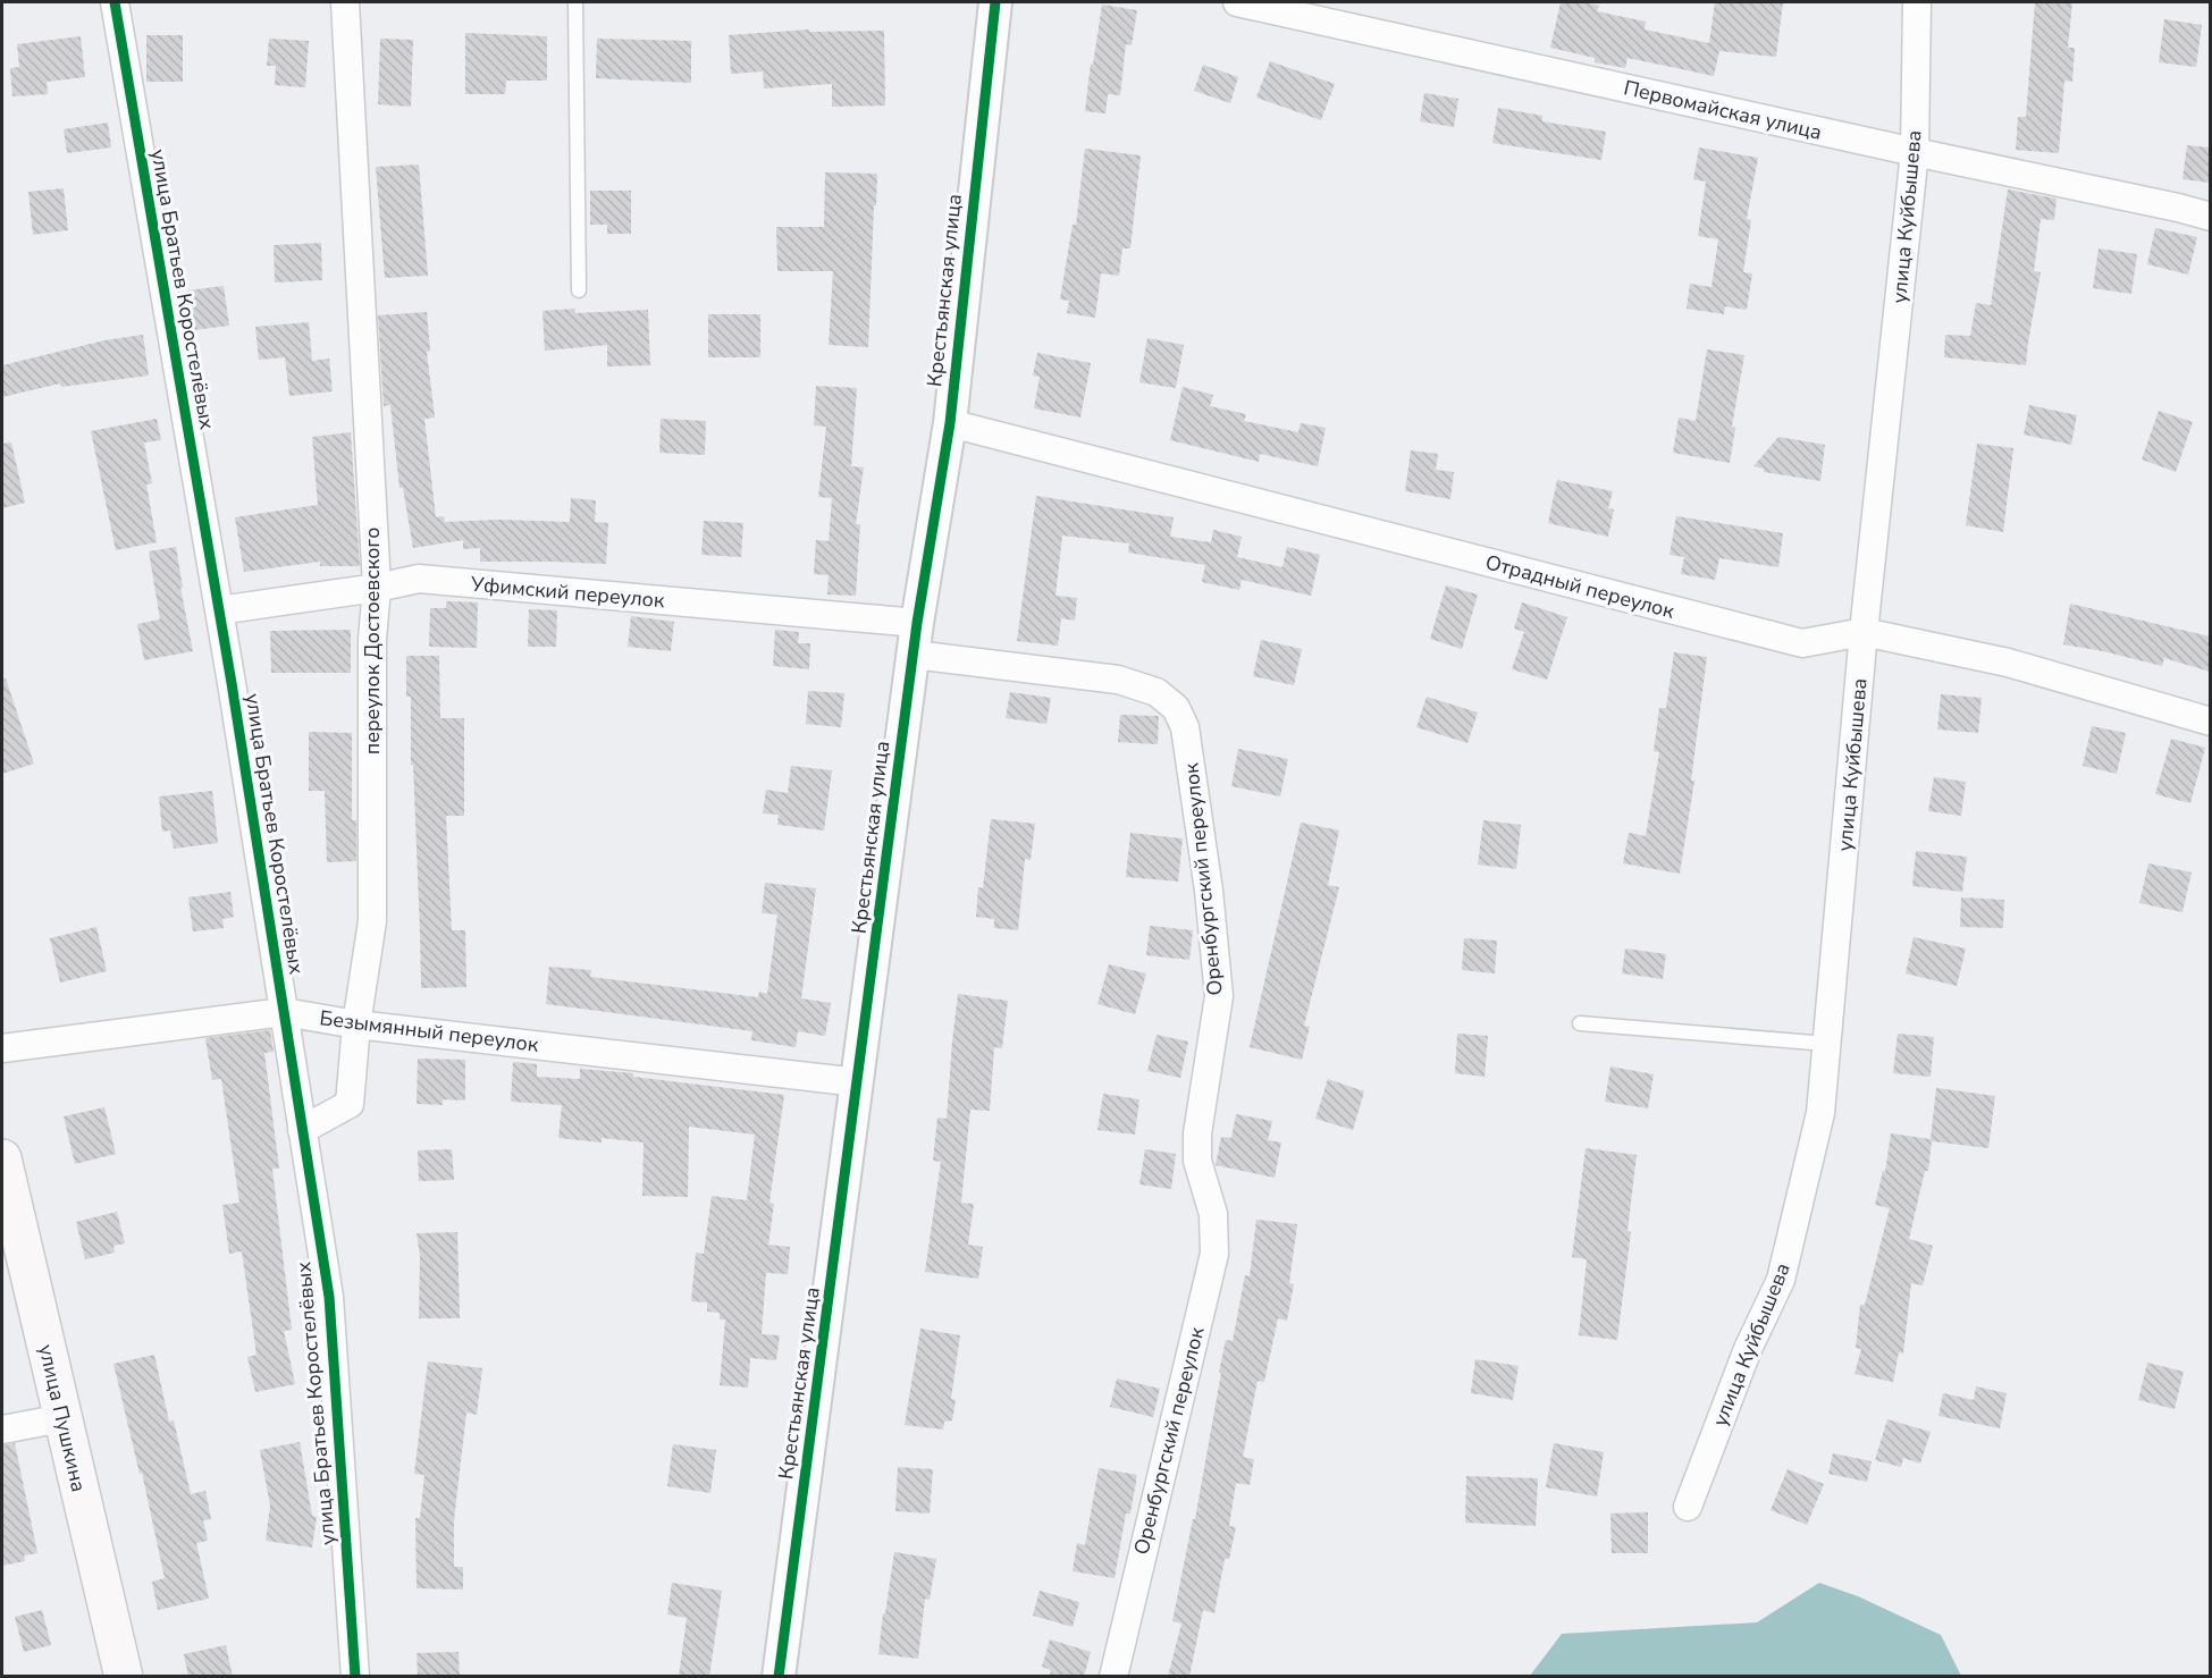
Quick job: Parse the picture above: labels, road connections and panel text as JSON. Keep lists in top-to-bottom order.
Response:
{
  "streets": {
    "main road": ["улица Пушкина"],
    "street": [
      "Первомайская улица",
      "улица Куйбышева",
      "улица Братьев Коростелёвых",
      "Крестьянская улица",
      "Отрадный переулок",
      "Уфимский переулок",
      "переулок Достоевского",
      "Оренбургский переулок",
      "Безымянный переулок"
    ]
  },
  "crossings": [
    ["Первомайская улица", "улица Куйбышева"],
    ["улица Куйбышева", "Отрадный переулок"],
    ["улица Братьев Коростелёвых", "Уфимский переулок"],
    ["улица Братьев Коростелёвых", "переулок Достоевского"],
    ["улица Братьев Коростелёвых", "Безымянный переулок"],
    ["Крестьянская улица", "Отрадный переулок"],
    ["Крестьянская улица", "Уфимский переулок"],
    ["Крестьянская улица", "Оренбургский переулок"],
    ["Крестьянская улица", "Безымянный переулок"],
    ["Уфимский переулок", "переулок Достоевского"],
    ["Уфимский переулок", "Оренбургский переулок"],
    ["переулок Достоевского", "Безымянный переулок"]
  ]
}
